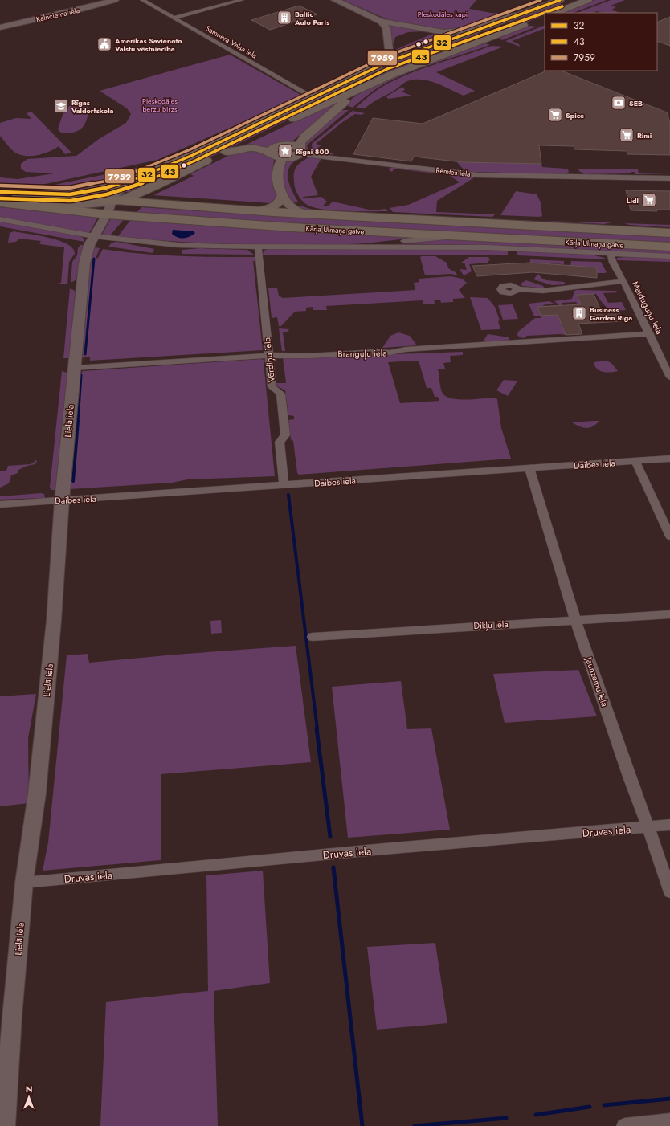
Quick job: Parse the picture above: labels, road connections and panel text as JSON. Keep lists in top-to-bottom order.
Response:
{
  "streets": {
    "highway": ["Kārļa Ulmaņa gatve"],
    "street": [
      "Kalnciema iela",
      "Samnera Velsa iela",
      "Remtes iela",
      "Malduguņu iela",
      "Branguļu iela",
      "Vērdiņu iela",
      "Lielā iela",
      "Daibes iela",
      "Dikļu iela",
      "Jaunzemu iela",
      "Druvas iela"
    ]
  },
  "crossings": [
    ["Kārļa Ulmaņa gatve", "Lielā iela"],
    ["Malduguņu iela", "Branguļu iela"],
    ["Branguļu iela", "Vērdiņu iela"],
    ["Branguļu iela", "Lielā iela"],
    ["Vērdiņu iela", "Daibes iela"],
    ["Lielā iela", "Daibes iela"],
    ["Lielā iela", "Druvas iela"],
    ["Daibes iela", "Jaunzemu iela"],
    ["Dikļu iela", "Jaunzemu iela"],
    ["Jaunzemu iela", "Druvas iela"]
  ],
  "parks": ["Pleskodāles kapi", "Pleskodāles bērzu birzs"],
  "places": {
    "building": ["Baltic Auto Parts", "Business Garden Riga"],
    "public building": ["Amerikas Savienoto Valstu vēstniecība"],
    "bank": ["SEB"],
    "school or university": ["Rīgas Valdorfskola"],
    "supermarket": ["Spice", "Rimi", "Lidl"],
    "place": ["Rīgai 800"]
  },
  "lines": ["transit line 32", "transit line 7959", "transit line 43"],
  "legend": ["32", "43", "7959"],
  "north": "top"
}
